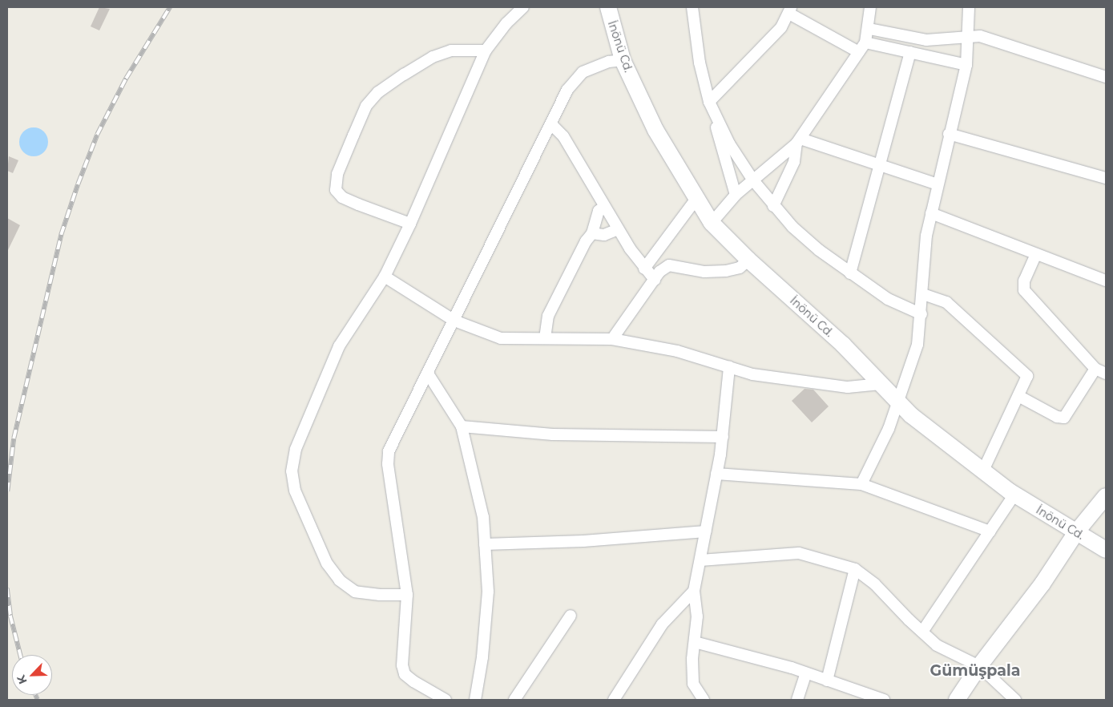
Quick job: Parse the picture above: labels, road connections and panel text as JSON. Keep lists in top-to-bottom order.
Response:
{
  "streets": {
    "street": ["İnönü Cd."]
  },
  "districts": ["Gümüşpala"],
  "north": "bottom left"
}
